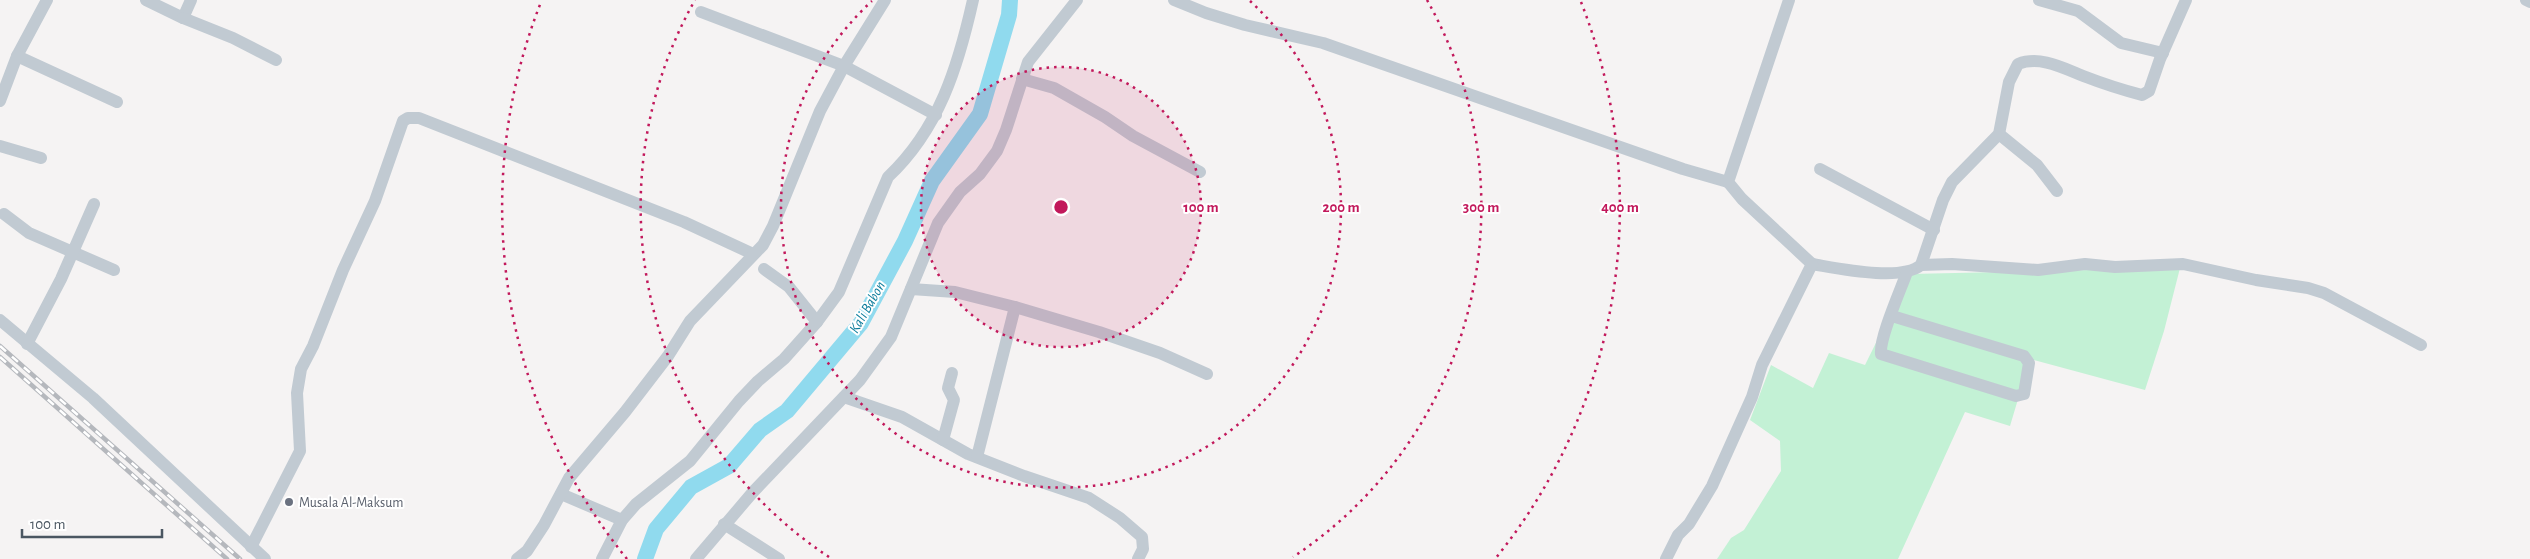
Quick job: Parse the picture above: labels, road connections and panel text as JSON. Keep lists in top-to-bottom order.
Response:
{
  "water": ["Kali Babon"],
  "places": ["Musala Al-Maksum"],
  "scale_bar": "100 m",
  "rings": [
    "100 m",
    "200 m",
    "300 m",
    "400 m"
  ]
}
